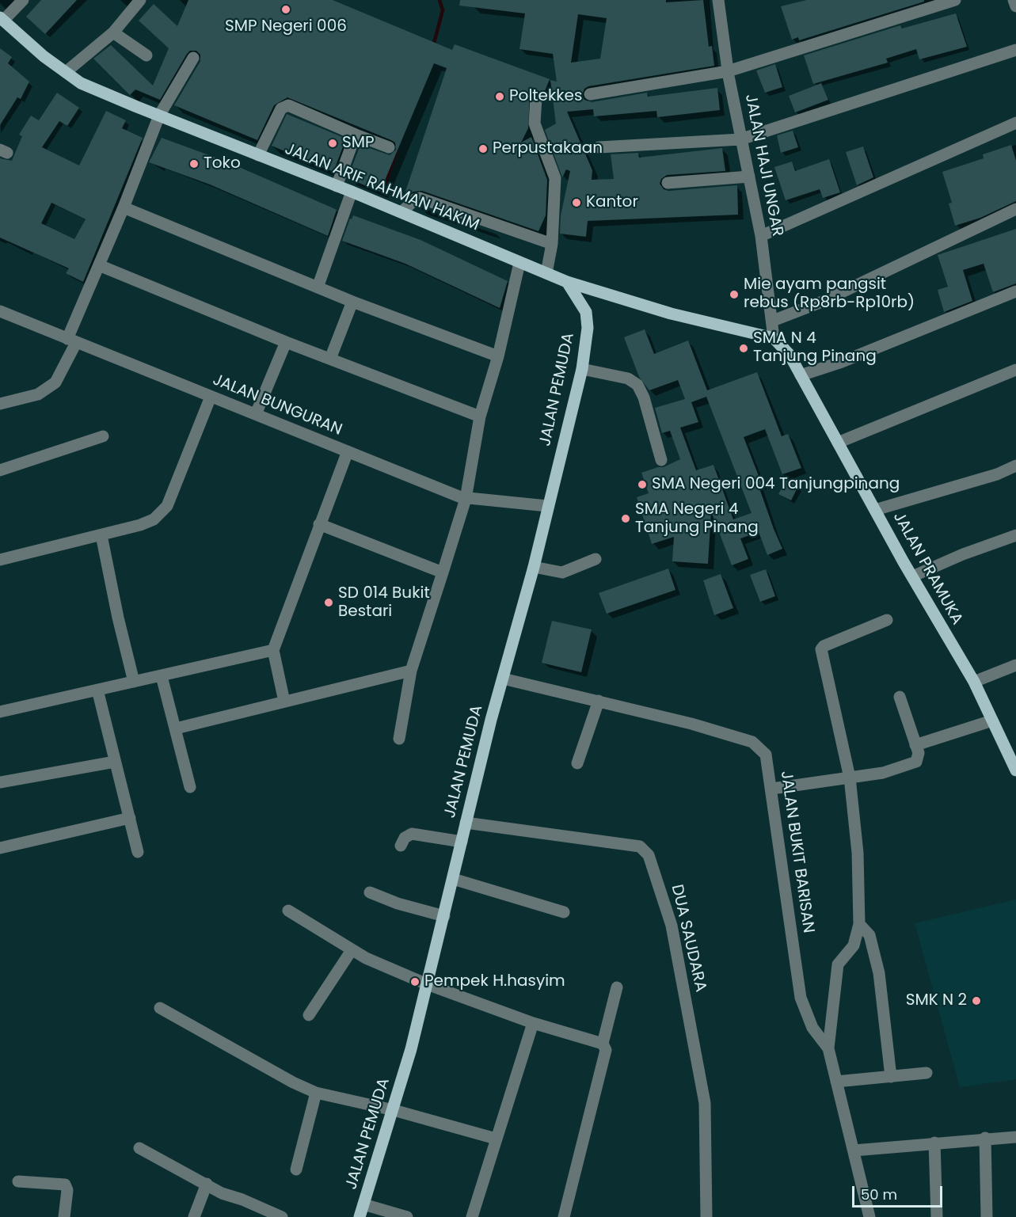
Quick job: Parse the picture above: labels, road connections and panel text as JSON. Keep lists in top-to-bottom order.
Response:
{
  "streets": {
    "main road": ["JALAN ARIF RAHMAN HAKIM", "JALAN PEMUDA", "JALAN PRAMUKA"],
    "street": [
      "JALAN HAJI UNGAR",
      "JALAN BUNGURAN",
      "JALAN BUKIT BARISAN",
      "DUA SAUDARA"
    ]
  },
  "crossings": [
    ["JALAN HAJI UNGAR", "JALAN ARIF RAHMAN HAKIM"],
    ["JALAN HAJI UNGAR", "JALAN PRAMUKA"],
    ["JALAN ARIF RAHMAN HAKIM", "JALAN PRAMUKA"],
    ["JALAN PEMUDA", "JALAN BUNGURAN"],
    ["JALAN PEMUDA", "JALAN BUKIT BARISAN"],
    ["JALAN PEMUDA", "DUA SAUDARA"]
  ],
  "places": [
    "SMP Negeri 006",
    "Poltekkes",
    "SMP",
    "Perpustakaan",
    "Toko",
    "Kantor",
    "Mie ayam pangsit rebus (Rp8rb-Rp10rb)",
    "SMA N 4 Tanjung Pinang",
    "SMA Negeri 004 Tanjungpinang",
    "SMA Negeri 4 Tanjung Pinang",
    "SD 014 Bukit Bestari",
    "Pempek H.hasyim",
    "SMK N 2"
  ],
  "scale_bar": "50 m"
}
